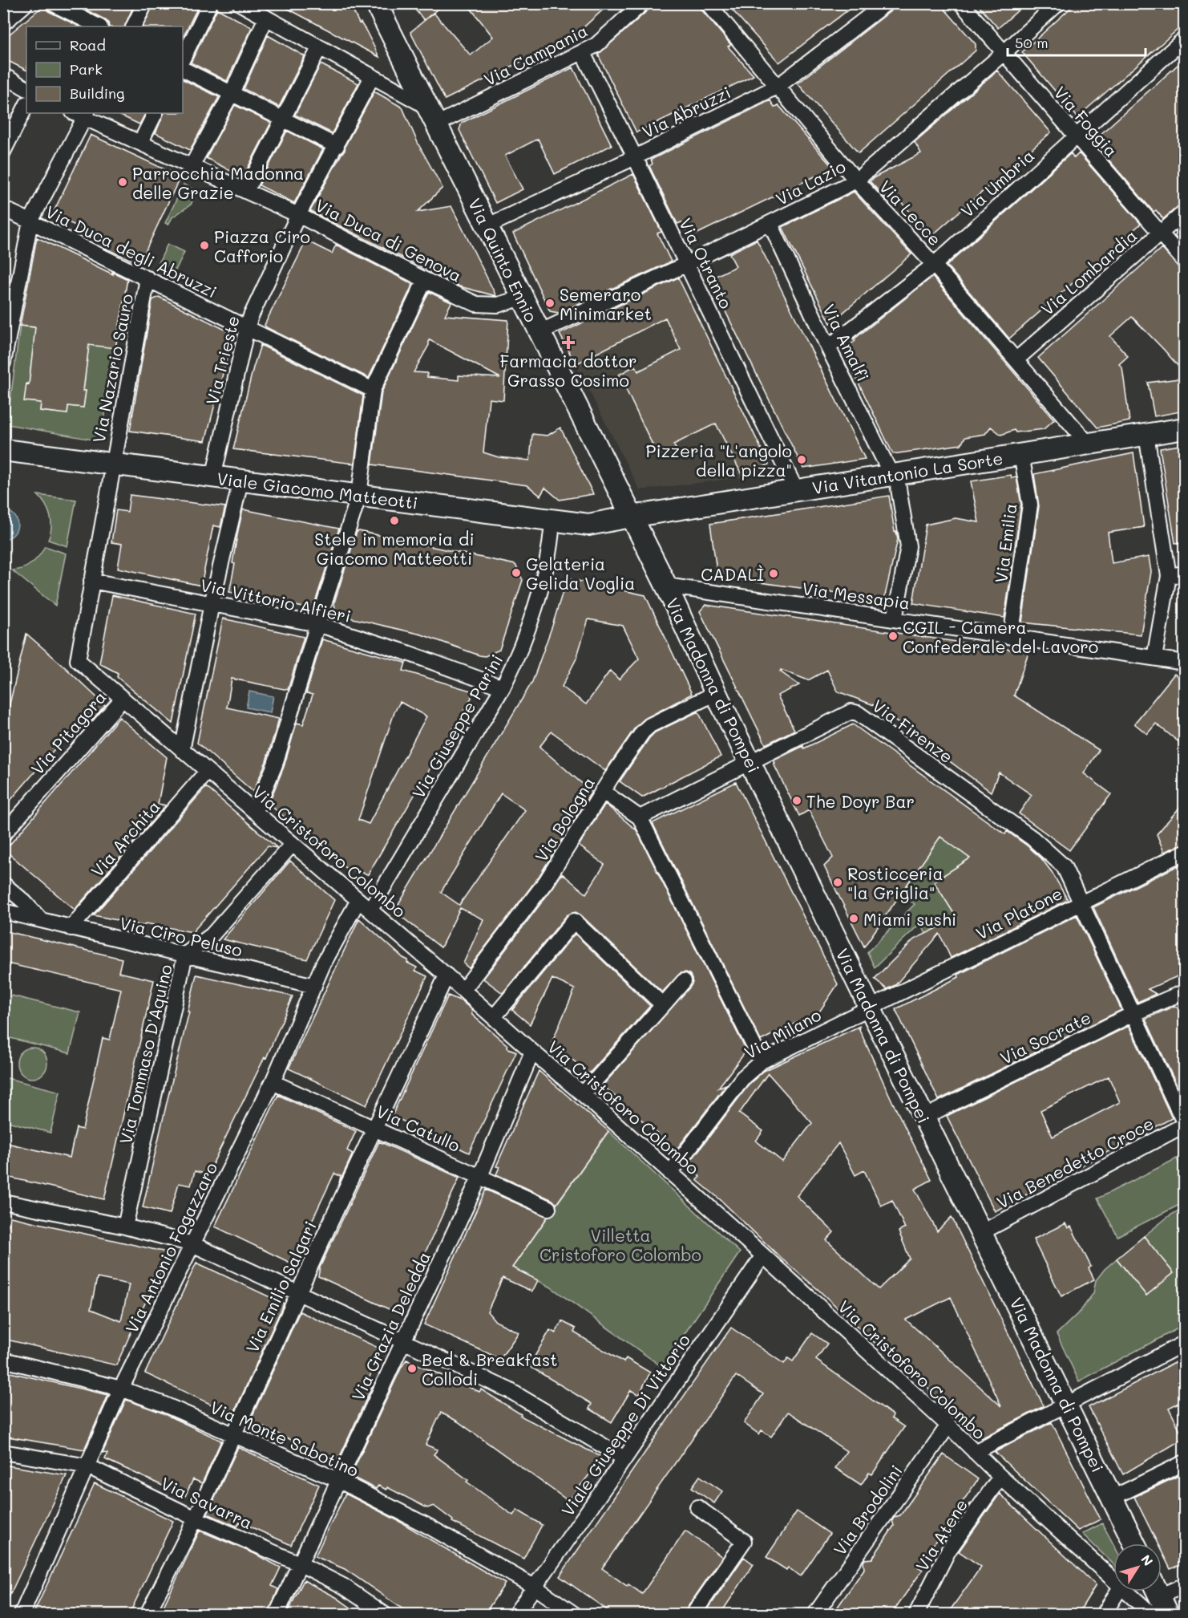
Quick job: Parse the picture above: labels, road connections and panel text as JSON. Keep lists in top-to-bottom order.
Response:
{
  "streets": {
    "street": [
      "Via Campania",
      "Via Abruzzi",
      "Via Foggia",
      "Via Lazio",
      "Via Umbria",
      "Via Lecce",
      "Via Duca di Genova",
      "Via Duca degli Abruzzi",
      "Via Quinto Ennio",
      "Via Otranto",
      "Via Lombardia",
      "Via Amalfi",
      "Via Trieste",
      "Via Nazario Sauro",
      "Via Vitantonio La Sorte",
      "Viale Giacomo Matteotti",
      "Via Emilia",
      "Via Messapia",
      "Via Vittorio Alfieri",
      "Via Madonna di Pompei",
      "Via Giuseppe Parini",
      "Via Firenze",
      "Via Pitagora",
      "Via Bologna",
      "Via Archita",
      "Via Cristoforo Colombo",
      "Via Platone",
      "Via Ciro Peluso",
      "Via Milano",
      "Via Socrate",
      "Via Tommaso D'Aquino",
      "Via Catullo",
      "Via Benedetto Croce",
      "Via Antonio Fogazzaro",
      "Via Emilio Salgari",
      "Via Grazia Deledda",
      "Viale Giuseppe Di Vittorio",
      "Via Monte Sabotino",
      "Via Savarra",
      "Via Brodolini",
      "Via Atene"
    ]
  },
  "crossings": [
    ["Via Campania", "Via Quinto Ennio"],
    ["Via Campania", "Via Otranto"],
    ["Via Abruzzi", "Via Lecce"],
    ["Via Abruzzi", "Via Quinto Ennio"],
    ["Via Abruzzi", "Via Otranto"],
    ["Via Foggia", "Via Lazio"],
    ["Via Foggia", "Via Umbria"],
    ["Via Foggia", "Via Lombardia"],
    ["Via Lazio", "Via Lecce"],
    ["Via Lazio", "Via Quinto Ennio"],
    ["Via Lazio", "Via Otranto"],
    ["Via Lazio", "Via Amalfi"],
    ["Via Umbria", "Via Lecce"],
    ["Via Umbria", "Via Amalfi"],
    ["Via Lecce", "Via Lombardia"],
    ["Via Lecce", "Via Vitantonio La Sorte"],
    ["Via Duca di Genova", "Via Quinto Ennio"],
    ["Via Duca di Genova", "Via Trieste"],
    ["Via Duca degli Abruzzi", "Via Trieste"],
    ["Via Duca degli Abruzzi", "Via Nazario Sauro"],
    ["Via Quinto Ennio", "Via Vitantonio La Sorte"],
    ["Via Quinto Ennio", "Viale Giacomo Matteotti"],
    ["Via Quinto Ennio", "Via Madonna di Pompei"],
    ["Via Otranto", "Via Vitantonio La Sorte"],
    ["Via Amalfi", "Via Vitantonio La Sorte"],
    ["Via Amalfi", "Via Messapia"],
    ["Via Trieste", "Viale Giacomo Matteotti"],
    ["Via Nazario Sauro", "Viale Giacomo Matteotti"],
    ["Via Nazario Sauro", "Via Vittorio Alfieri"],
    ["Via Nazario Sauro", "Via Cristoforo Colombo"],
    ["Via Vitantonio La Sorte", "Viale Giacomo Matteotti"],
    ["Via Vitantonio La Sorte", "Via Emilia"],
    ["Via Vitantonio La Sorte", "Via Madonna di Pompei"],
    ["Viale Giacomo Matteotti", "Via Madonna di Pompei"],
    ["Viale Giacomo Matteotti", "Via Giuseppe Parini"],
    ["Via Emilia", "Via Messapia"],
    ["Via Messapia", "Via Madonna di Pompei"],
    ["Via Vittorio Alfieri", "Via Giuseppe Parini"],
    ["Via Madonna di Pompei", "Via Firenze"],
    ["Via Madonna di Pompei", "Via Bologna"],
    ["Via Madonna di Pompei", "Via Platone"],
    ["Via Madonna di Pompei", "Via Milano"],
    ["Via Madonna di Pompei", "Via Socrate"],
    ["Via Madonna di Pompei", "Via Benedetto Croce"],
    ["Via Giuseppe Parini", "Via Cristoforo Colombo"],
    ["Via Firenze", "Via Platone"],
    ["Via Pitagora", "Via Cristoforo Colombo"],
    ["Via Bologna", "Via Cristoforo Colombo"],
    ["Via Archita", "Via Cristoforo Colombo"],
    ["Via Archita", "Via Ciro Peluso"],
    ["Via Cristoforo Colombo", "Via Milano"],
    ["Via Cristoforo Colombo", "Via Tommaso D'Aquino"],
    ["Via Cristoforo Colombo", "Via Antonio Fogazzaro"],
    ["Via Cristoforo Colombo", "Via Emilio Salgari"],
    ["Via Cristoforo Colombo", "Via Grazia Deledda"],
    ["Via Cristoforo Colombo", "Viale Giuseppe Di Vittorio"],
    ["Via Cristoforo Colombo", "Via Brodolini"],
    ["Via Cristoforo Colombo", "Via Atene"],
    ["Via Platone", "Via Milano"],
    ["Via Ciro Peluso", "Via Tommaso D'Aquino"],
    ["Via Ciro Peluso", "Via Antonio Fogazzaro"],
    ["Via Catullo", "Via Antonio Fogazzaro"],
    ["Via Catullo", "Via Emilio Salgari"],
    ["Via Catullo", "Via Grazia Deledda"],
    ["Via Antonio Fogazzaro", "Via Monte Sabotino"],
    ["Via Antonio Fogazzaro", "Via Savarra"],
    ["Via Emilio Salgari", "Via Monte Sabotino"],
    ["Via Emilio Salgari", "Via Savarra"],
    ["Via Grazia Deledda", "Via Monte Sabotino"],
    ["Via Grazia Deledda", "Via Savarra"],
    ["Viale Giuseppe Di Vittorio", "Via Monte Sabotino"]
  ],
  "parks": ["Villetta Cristoforo Colombo"],
  "places": {
    "other": [
      "Parrocchia Madonna delle Grazie",
      "Piazza Ciro Cafforio",
      "Semeraro Minimarket",
      "Pizzeria \"L'angolo della pizza\"",
      "Stele in memoria di Giacomo Matteotti",
      "Gelateria Gelida Voglia",
      "CADALÌ",
      "CGIL - Camera Confederale del Lavoro",
      "The Doyr Bar",
      "Rosticceria \"la Griglia\"",
      "Miami sushi",
      "Bed & Breakfast Collodi"
    ],
    "health": ["Farmacia dottor Grasso Cosimo"]
  },
  "legend": ["Road", "Park", "Building"],
  "scale_bar": "50 m",
  "north": "top right"
}
